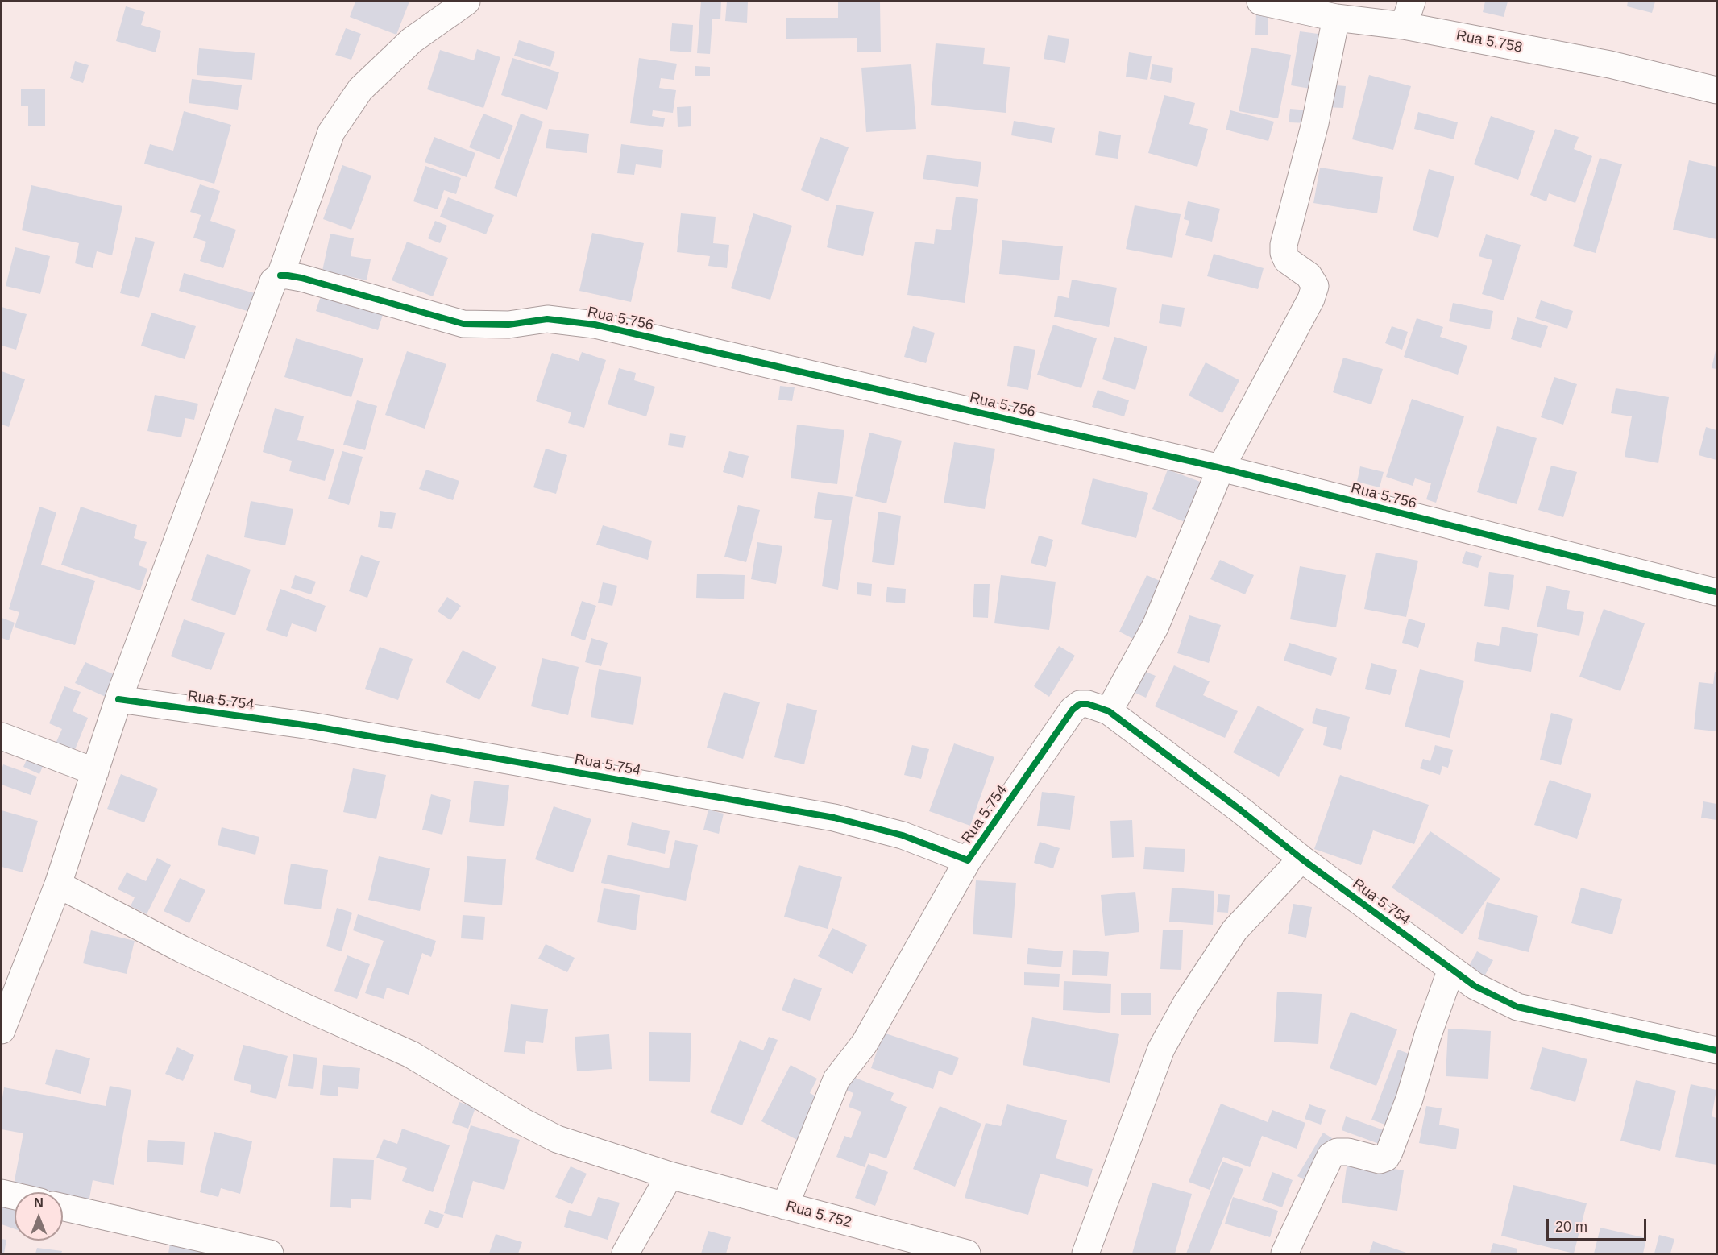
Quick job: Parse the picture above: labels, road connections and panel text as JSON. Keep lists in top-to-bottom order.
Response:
{
  "streets": {
    "street": [
      "Rua 5.758",
      "Rua 5.756",
      "Rua 5.754",
      "Rua 5.752"
    ]
  },
  "scale_bar": "20 m",
  "north": "top"
}
